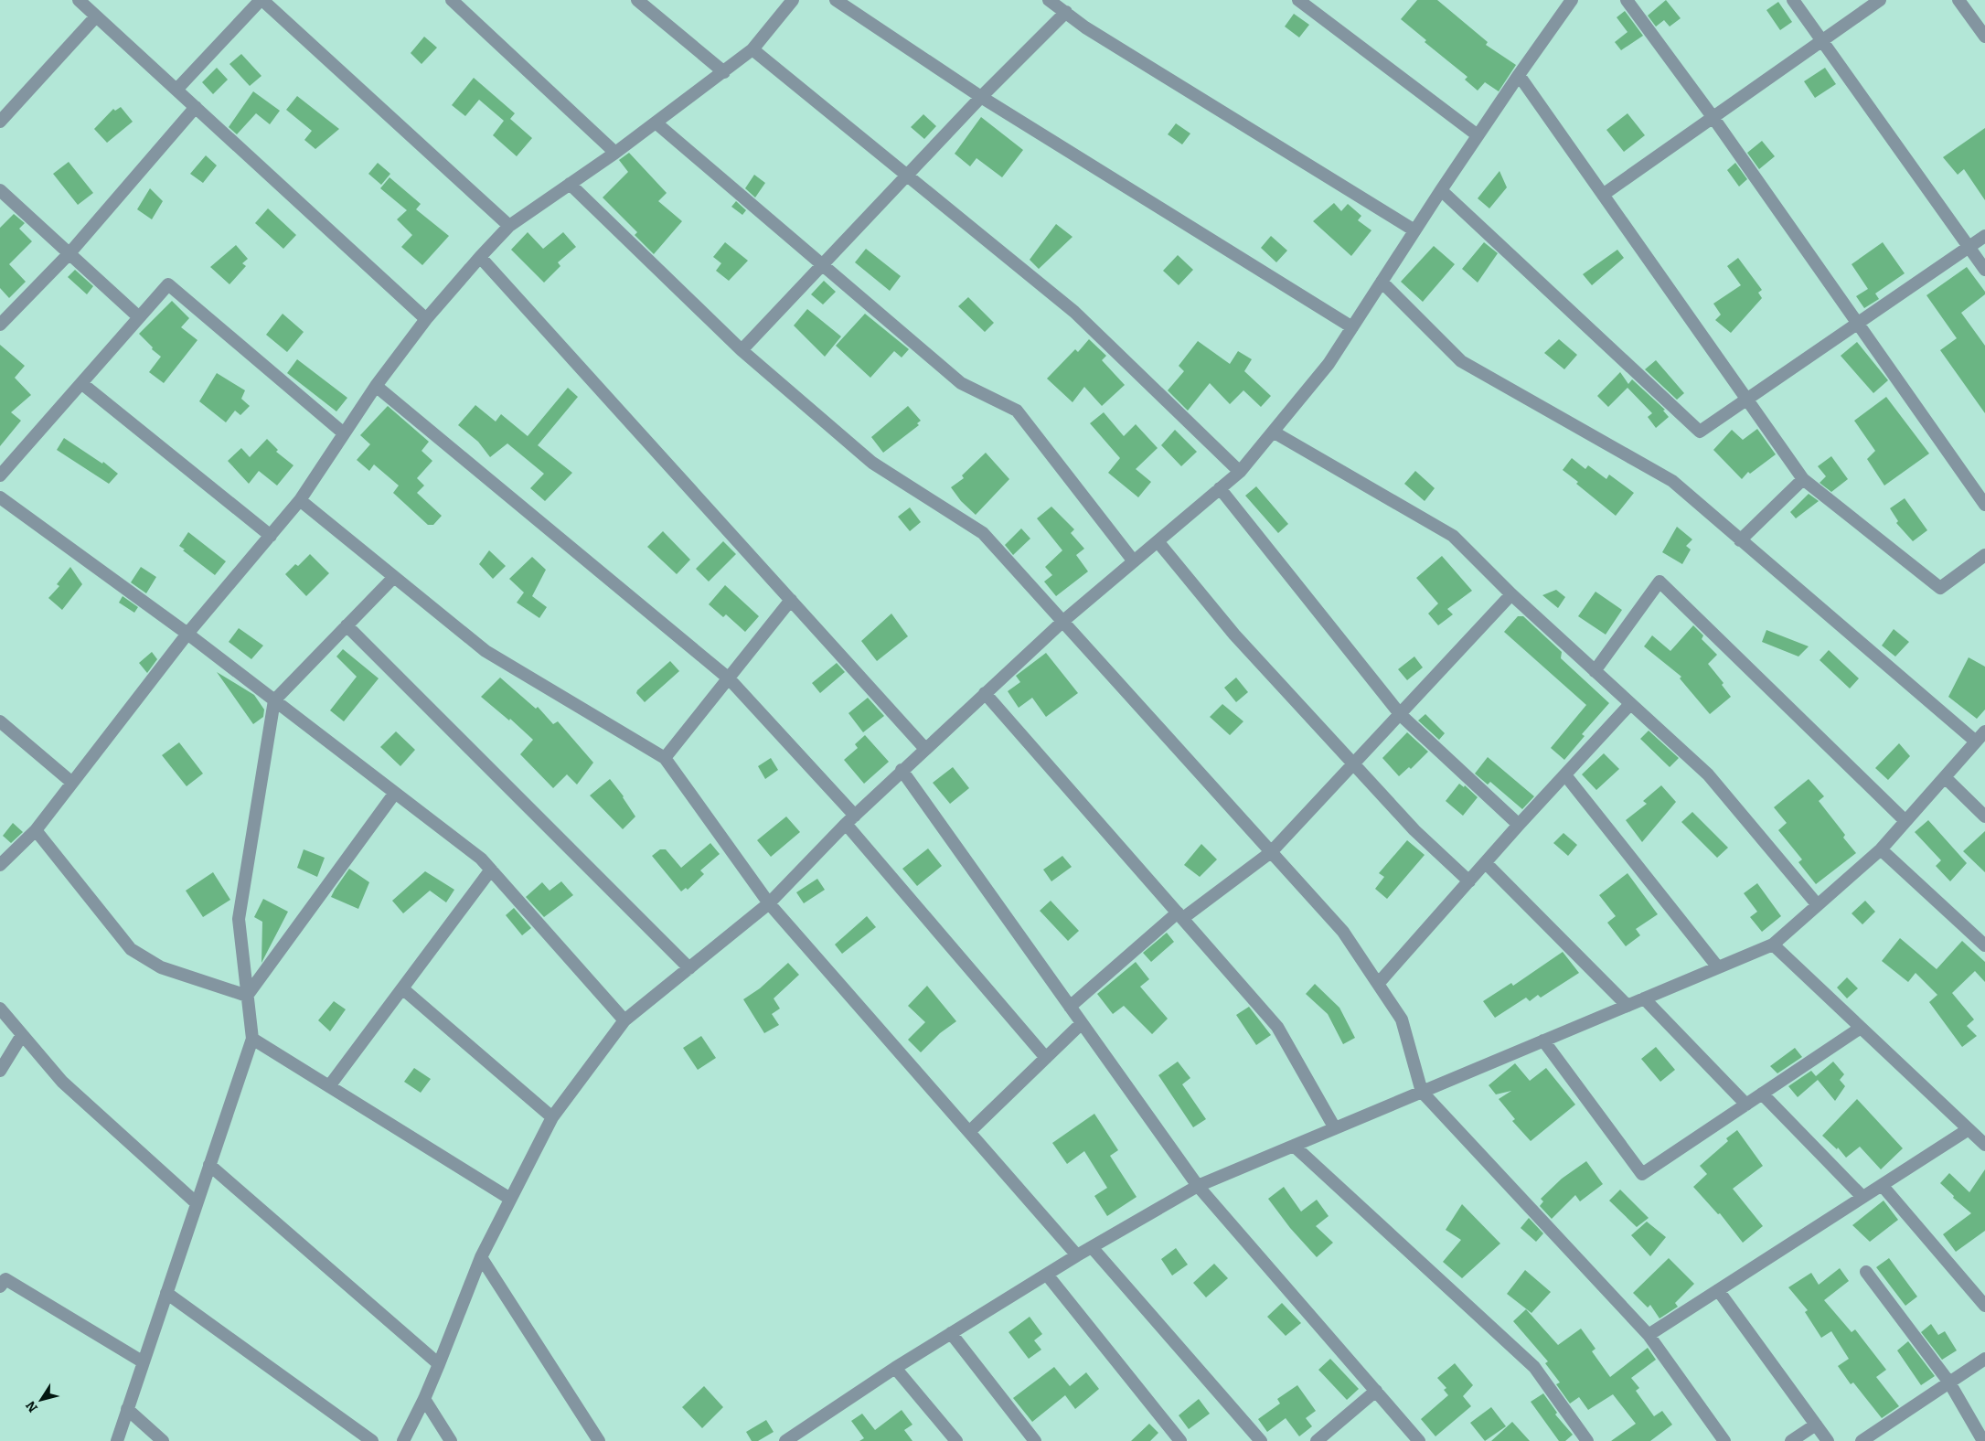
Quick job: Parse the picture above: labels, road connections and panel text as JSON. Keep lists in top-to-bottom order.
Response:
{
  "north": "bottom left"
}
